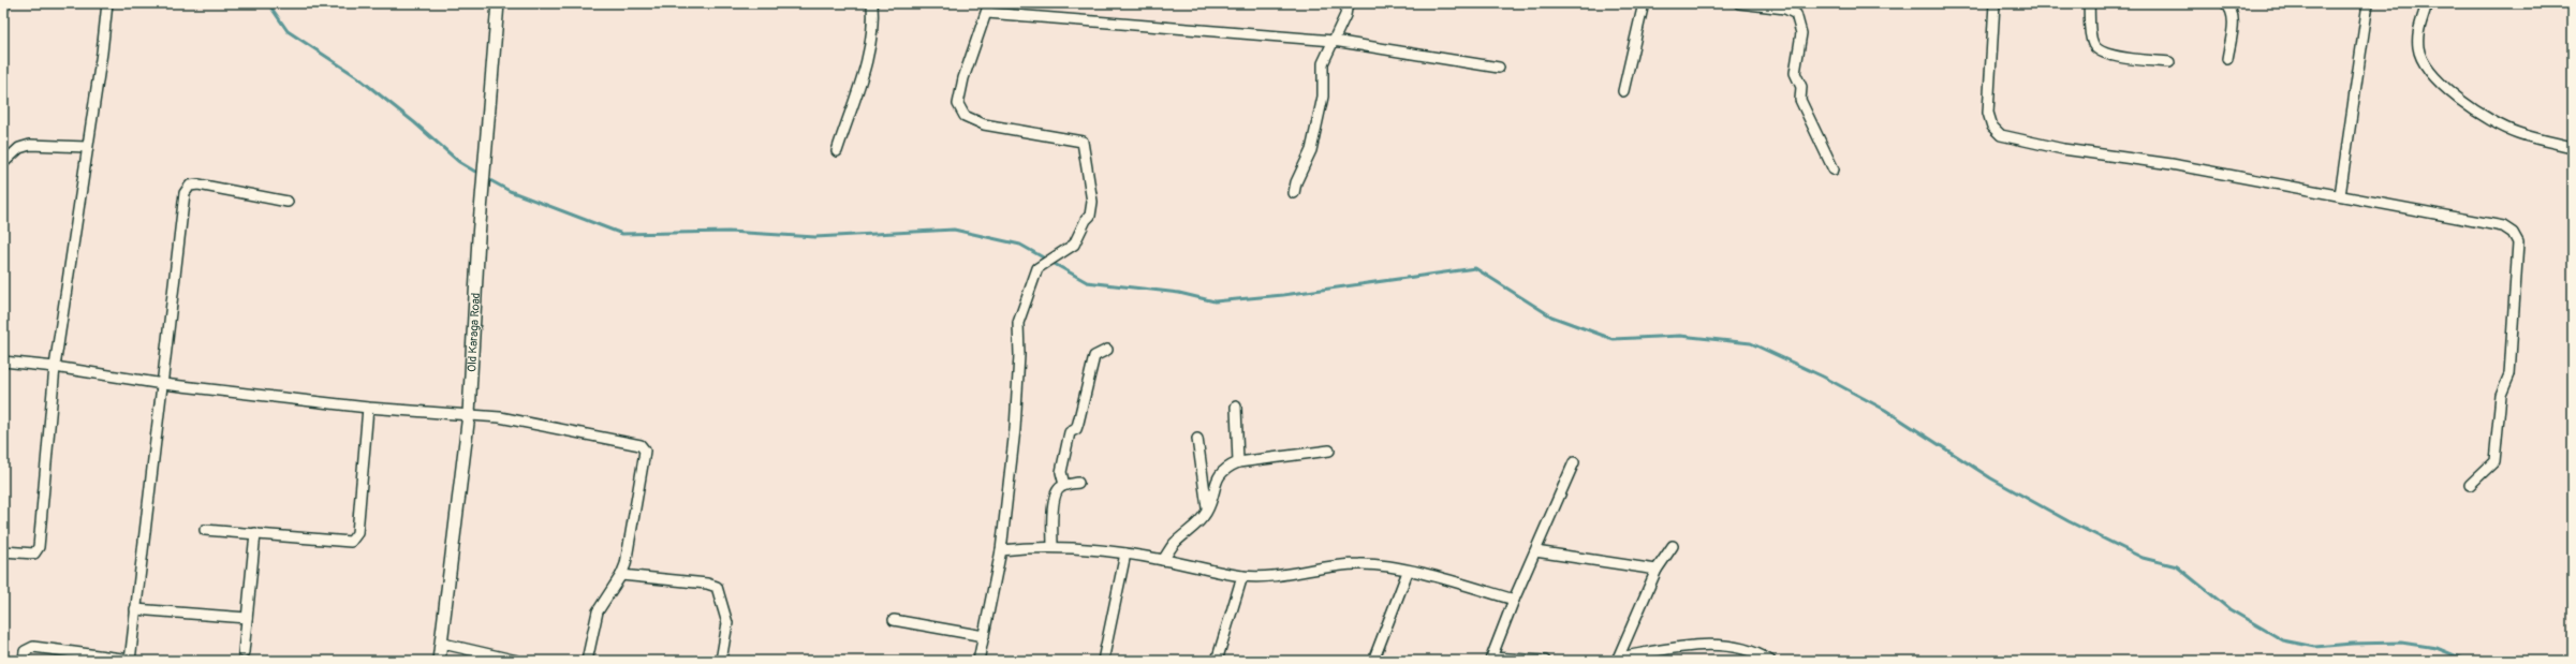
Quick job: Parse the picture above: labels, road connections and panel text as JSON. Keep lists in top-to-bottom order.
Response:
{
  "streets": {
    "street": ["Old Karaga Road"]
  }
}
